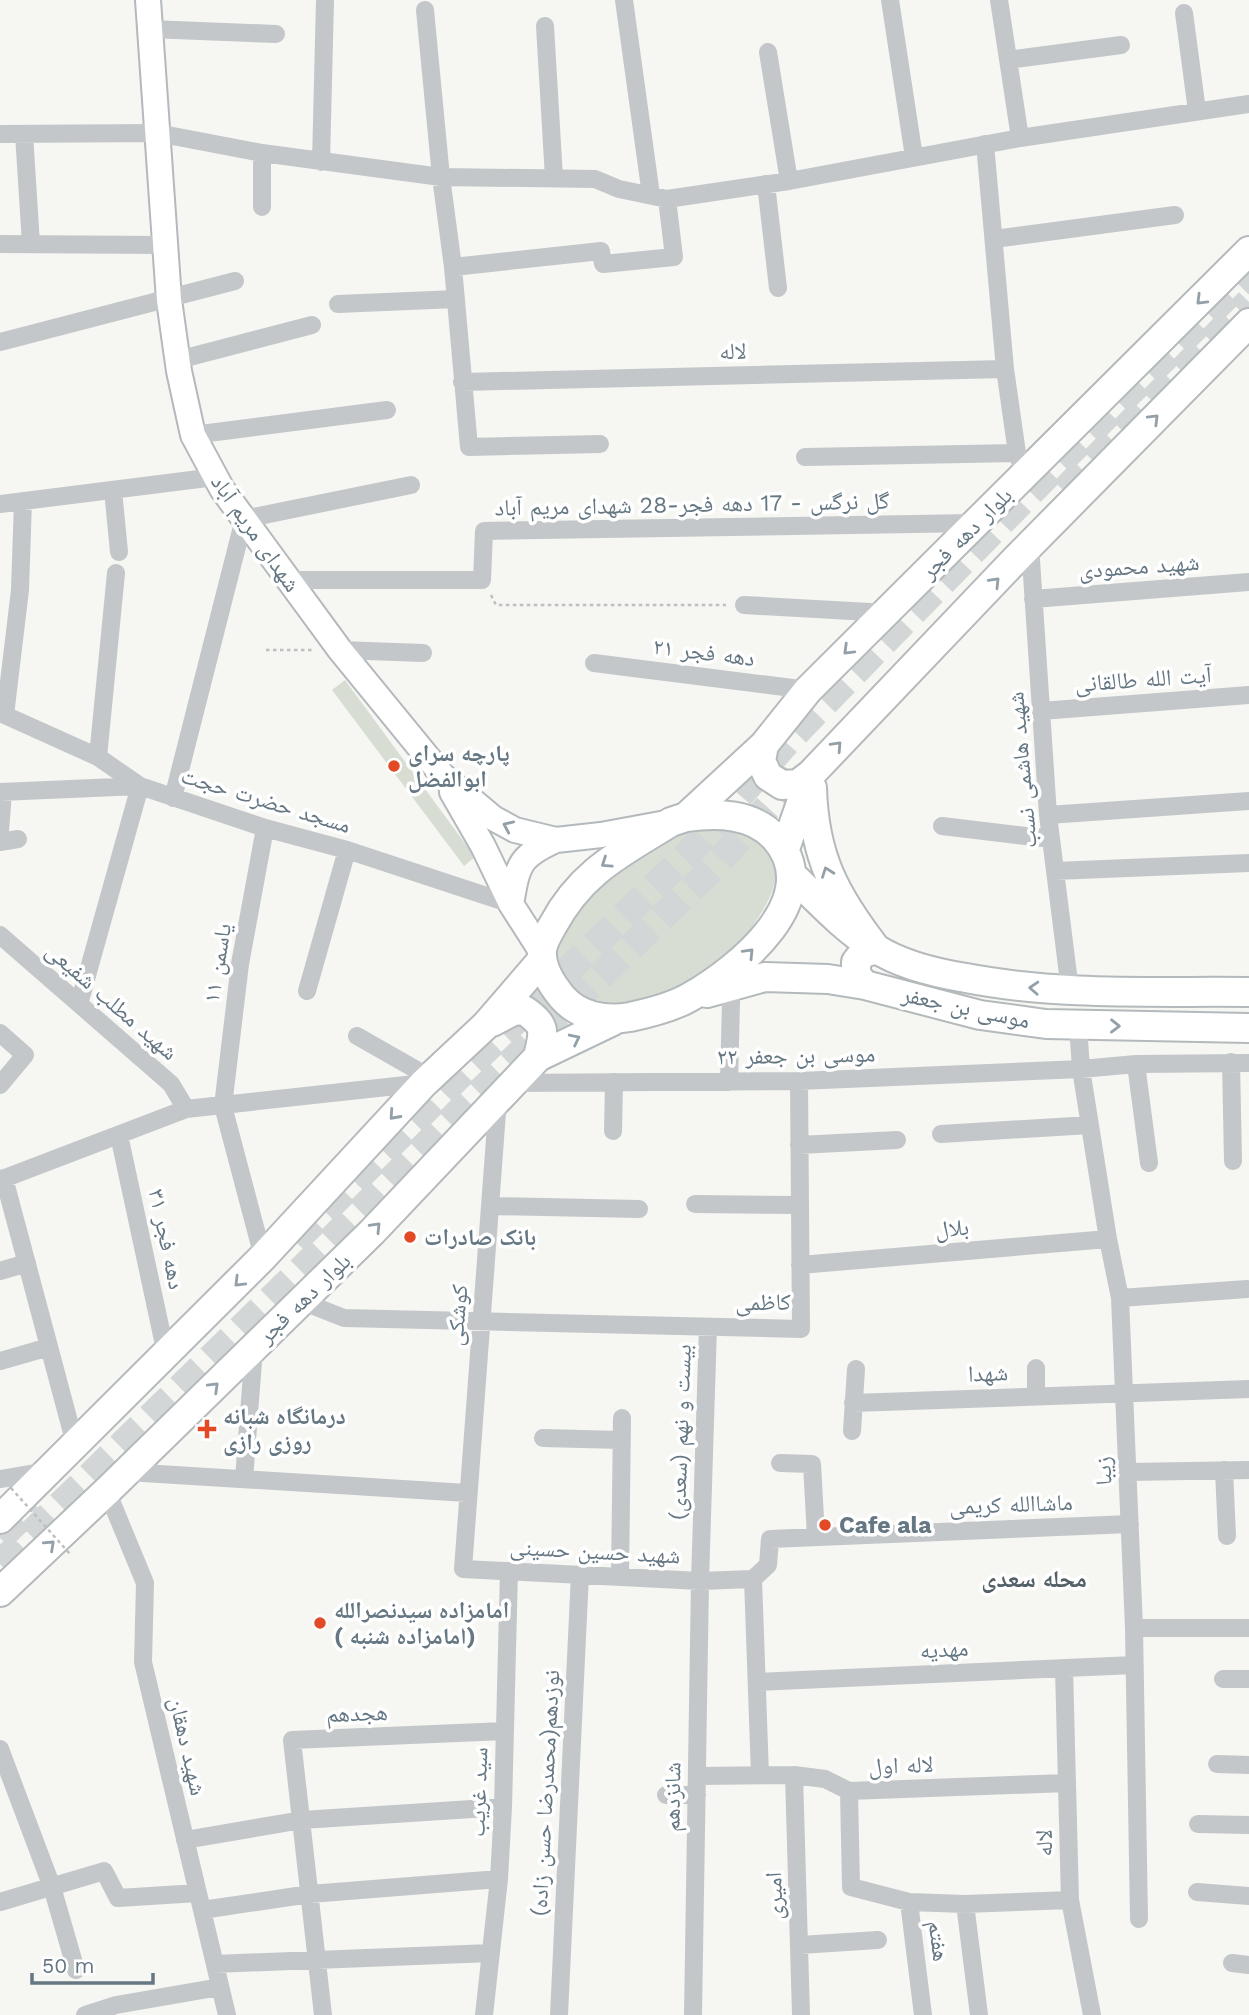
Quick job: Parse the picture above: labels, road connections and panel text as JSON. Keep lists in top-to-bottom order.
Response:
{
  "streets": {
    "main road": ["شهدای مریم آباد", "بلوار دهه فجر", "موسی بن جعفر"],
    "street": [
      "لاله",
      "گل نرگس - 17 دهه فجر-28 شهدای مریم آباد",
      "شهید محمودی",
      "دهه فجر ۲۱",
      "آیت الله طالقانی",
      "شهید هاشمی نسب",
      "مسجد حضرت حجت",
      "یاسمن ۱۱",
      "شهید مطلب شفیعی",
      "موسی بن جعفر ۲۲",
      "بلال",
      "دهه فجر ۳۱",
      "کاظمی",
      "کوشکی",
      "شهدا",
      "بیست و نهم (سعدی)",
      "زیبا",
      "ماشاالله کریمی",
      "شهید حسین حسینی",
      "مهدیه",
      "هجدهم",
      "شهید دهقان",
      "لاله اول",
      "سید غریب",
      "نوزدهم(محمدرضا حسن زاده)",
      "شانزدهم",
      "امیری",
      "هفتم"
    ]
  },
  "crossings": [
    ["لاله", "مهدیه"],
    ["لاله", "لاله اول"],
    ["گل نرگس - 17 دهه فجر-28 شهدای مریم آباد", "بلوار دهه فجر"],
    ["شهدای مریم آباد", "بلوار دهه فجر"],
    ["شهدای مریم آباد", "موسی بن جعفر"],
    ["بلوار دهه فجر", "دهه فجر ۲۱"],
    ["بلوار دهه فجر", "موسی بن جعفر"],
    ["بلوار دهه فجر", "موسی بن جعفر ۲۲"],
    ["بلوار دهه فجر", "کاظمی"],
    ["بلوار دهه فجر", "کوشکی"],
    ["بلوار دهه فجر", "شهید دهقان"],
    ["شهید محمودی", "شهید هاشمی نسب"],
    ["آیت الله طالقانی", "شهید هاشمی نسب"],
    ["شهید هاشمی نسب", "موسی بن جعفر"],
    ["مسجد حضرت حجت", "یاسمن ۱۱"],
    ["موسی بن جعفر", "زیبا"],
    ["موسی بن جعفر ۲۲", "کاظمی"],
    ["موسی بن جعفر ۲۲", "کوشکی"],
    ["موسی بن جعفر ۲۲", "زیبا"],
    ["بلال", "کاظمی"],
    ["بلال", "زیبا"],
    ["کاظمی", "کوشکی"],
    ["کاظمی", "بیست و نهم (سعدی)"],
    ["کوشکی", "شهید حسین حسینی"],
    ["شهدا", "زیبا"],
    ["بیست و نهم (سعدی)", "شهید حسین حسینی"],
    ["بیست و نهم (سعدی)", "شانزدهم"],
    ["زیبا", "ماشاالله کریمی"],
    ["زیبا", "مهدیه"],
    ["ماشاالله کریمی", "شهید حسین حسینی"],
    ["شهید حسین حسینی", "سید غریب"],
    ["شهید حسین حسینی", "نوزدهم(محمدرضا حسن زاده)"],
    ["شهید حسین حسینی", "شانزدهم"],
    ["هجدهم", "سید غریب"],
    ["لاله اول", "شانزدهم"],
    ["لاله اول", "امیری"],
    ["لاله اول", "هفتم"]
  ],
  "districts": ["محله سعدی"],
  "places": {
    "other": [
      "پارچه سرای ابوالفضل",
      "بانک صادرات",
      "Cafe ala",
      "امامزاده سیدنصرالله ( امامزاده شنبه)"
    ],
    "health": ["درمانگاه شبانه روزی رازی"]
  },
  "scale_bar": "50 m"
}
